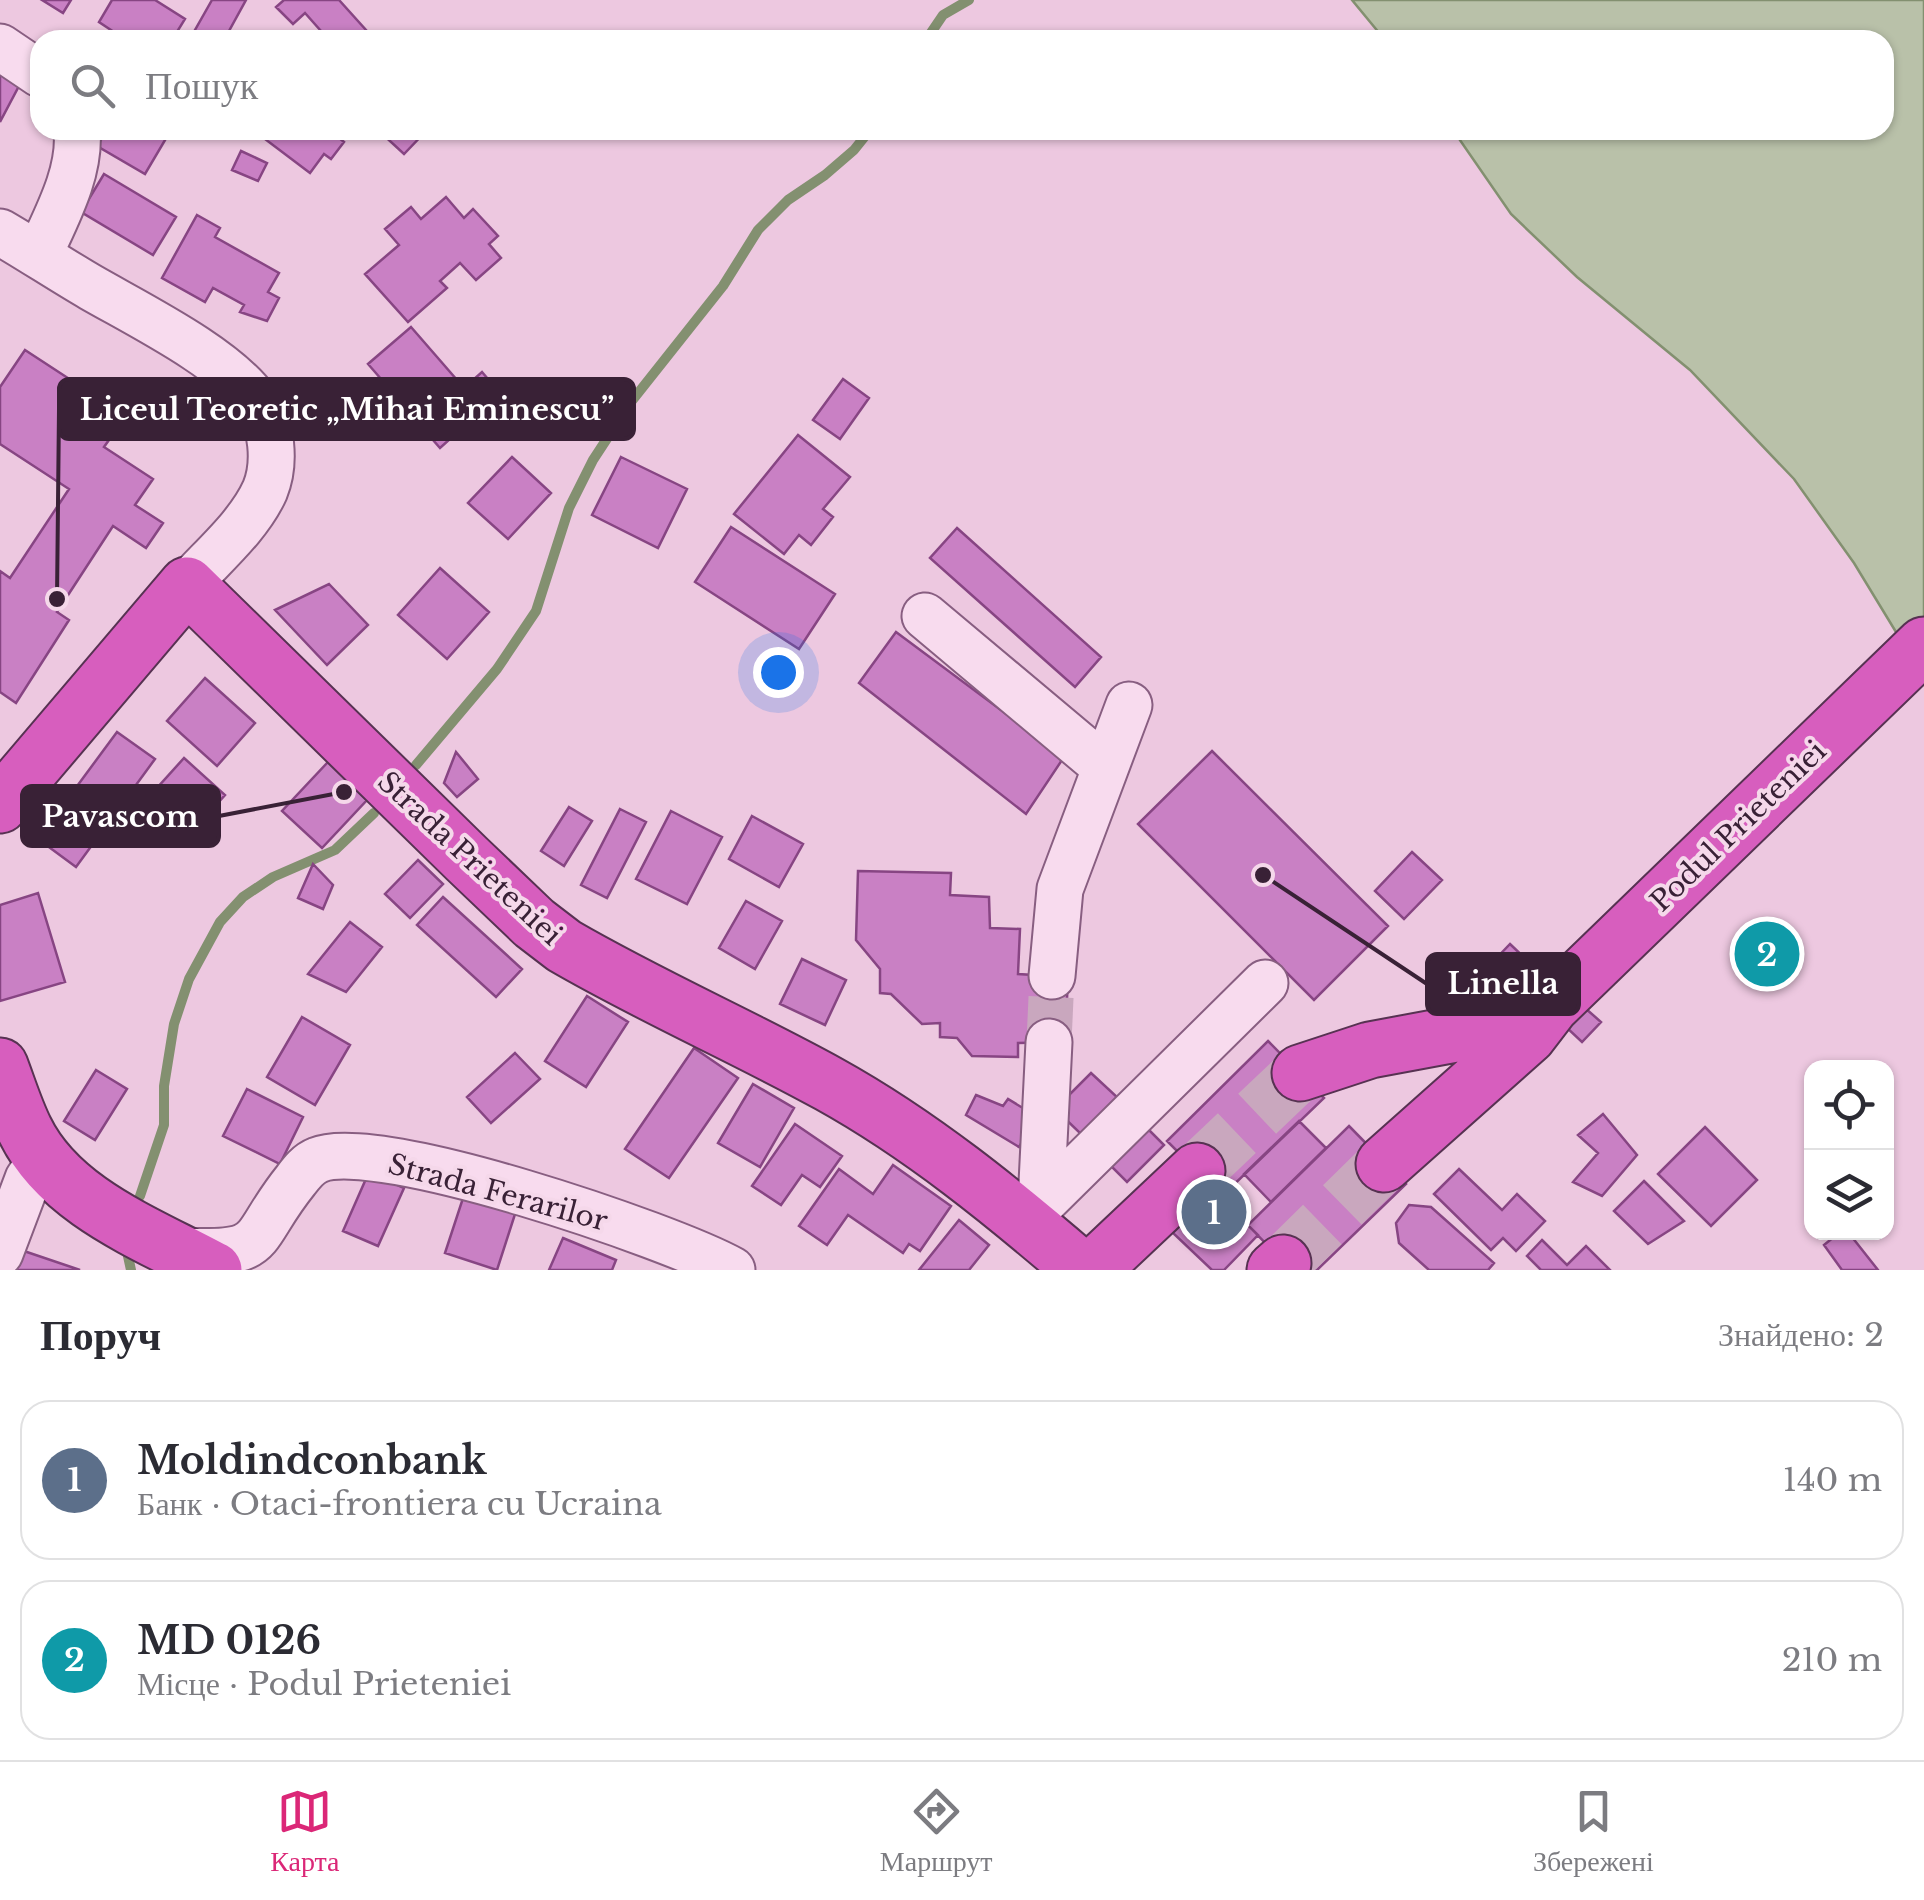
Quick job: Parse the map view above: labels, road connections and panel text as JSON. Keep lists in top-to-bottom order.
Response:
{
  "streets": {
    "highway": ["Podul Prieteniei", "Strada Prieteniei"],
    "street": ["Strada Ferarilor"]
  },
  "places": ["Liceul Teoretic „Mihai Eminescu”", "Pavascom", "Linella"],
  "page": {
    "search": "Пошук",
    "pins": ["2", "1"],
    "heading": ["Поруч", "Знайдено: 2"],
    "list": [
      {
        "mark": "1",
        "name": "Moldindconbank",
        "note": "Банк · Otaci-frontiera cu Ucraina",
        "value": "140 m"
      },
      {
        "mark": "2",
        "name": "MD 0126",
        "note": "Місце · Podul Prieteniei",
        "value": "210 m"
      }
    ],
    "nav": ["Карта", "Маршрут", "Збережені"]
  }
}
